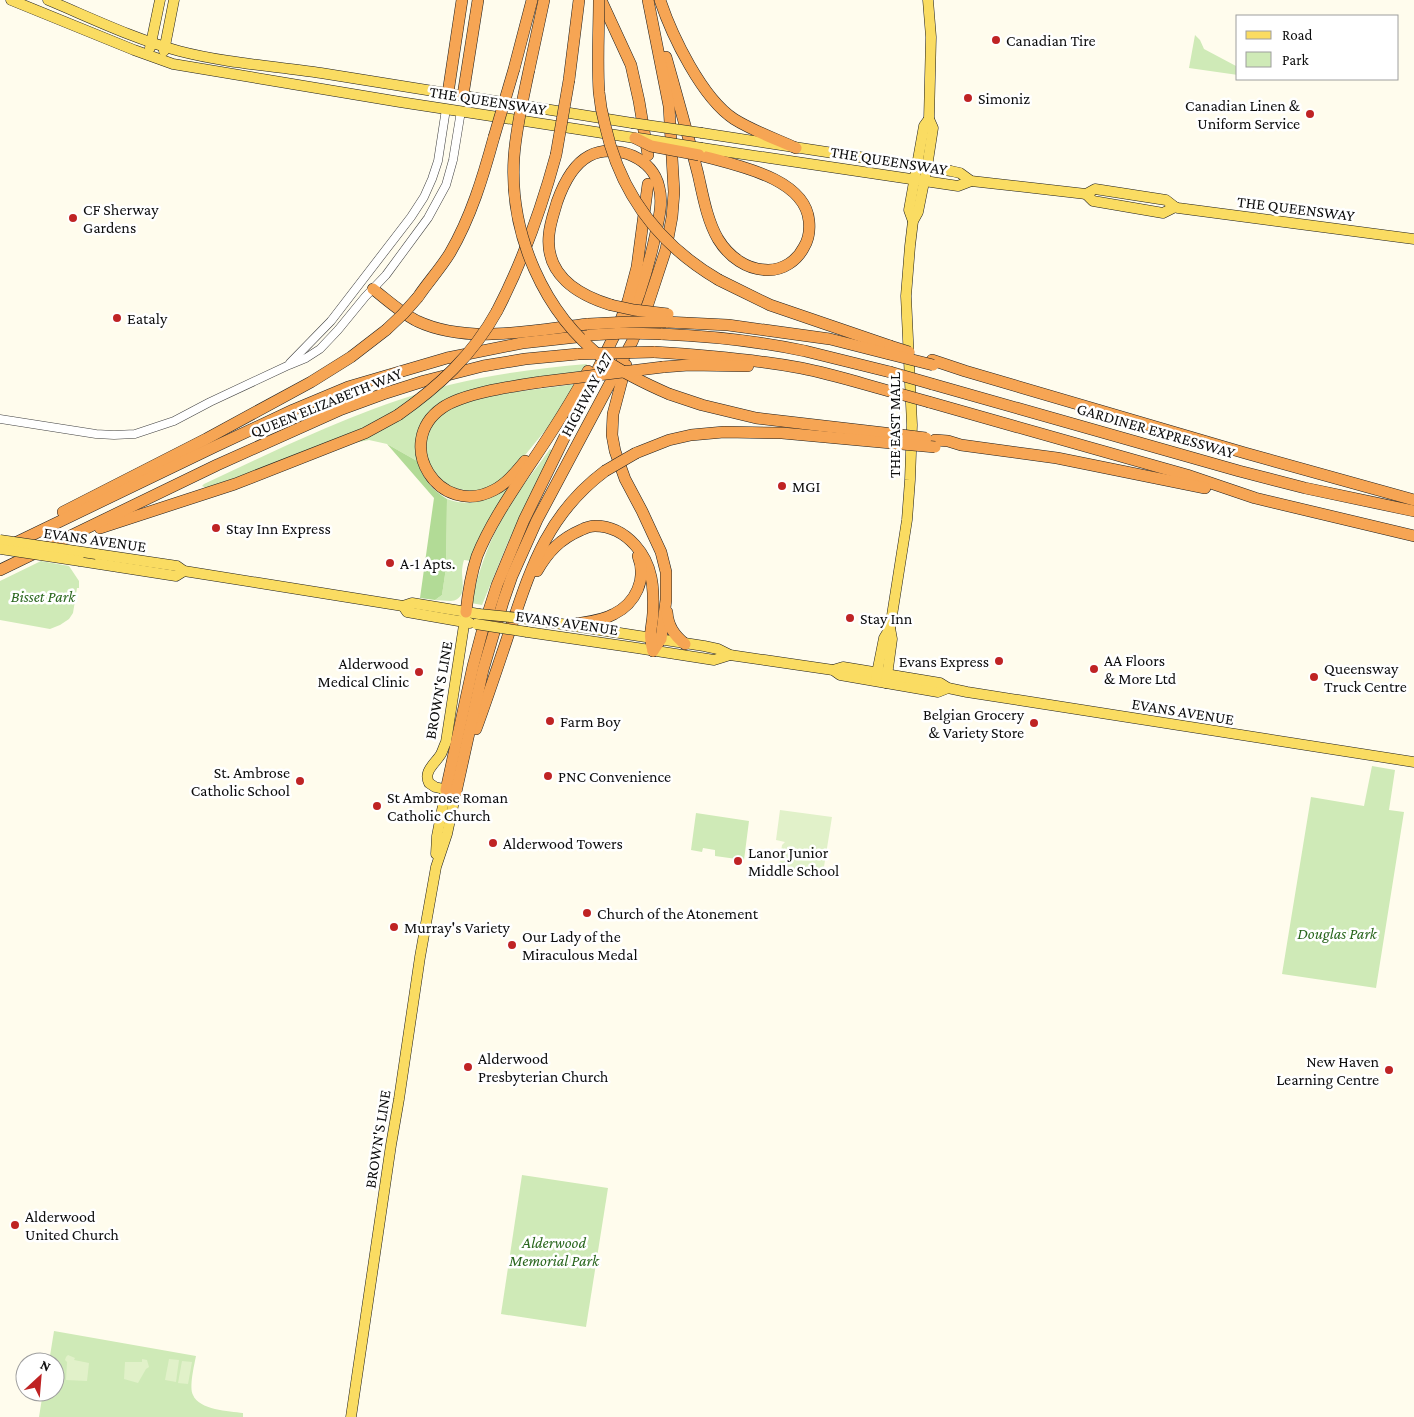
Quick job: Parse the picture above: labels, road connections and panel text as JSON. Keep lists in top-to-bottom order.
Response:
{
  "streets": {
    "highway": ["HIGHWAY 427", "QUEEN ELIZABETH WAY", "GARDINER EXPRESSWAY"],
    "main road": [
      "THE QUEENSWAY",
      "THE EAST MALL",
      "EVANS AVENUE",
      "BROWN'S LINE"
    ]
  },
  "crossings": [
    ["THE QUEENSWAY", "THE EAST MALL"],
    ["HIGHWAY 427", "BROWN'S LINE"],
    ["QUEEN ELIZABETH WAY", "GARDINER EXPRESSWAY"],
    ["QUEEN ELIZABETH WAY", "EVANS AVENUE"],
    ["THE EAST MALL", "EVANS AVENUE"],
    ["EVANS AVENUE", "BROWN'S LINE"]
  ],
  "parks": ["Bisset Park", "Douglas Park", "Alderwood Memorial Park"],
  "places": [
    "Canadian Tire",
    "Simoniz",
    "Canadian Linen & Uniform Service",
    "CF Sherway Gardens",
    "Eataly",
    "MGI",
    "Stay Inn Express",
    "A-1 Apts.",
    "Stay Inn",
    "Evans Express",
    "AA Floors & More Ltd",
    "Alderwood Medical Clinic",
    "Queensway Truck Centre",
    "Farm Boy",
    "Belgian Grocery & Variety Store",
    "PNC Convenience",
    "St. Ambrose Catholic School",
    "St Ambrose Roman Catholic Church",
    "Alderwood Towers",
    "Lanor Junior Middle School",
    "Church of the Atonement",
    "Murray's Variety",
    "Our Lady of the Miraculous Medal",
    "Alderwood Presbyterian Church",
    "New Haven Learning Centre",
    "Alderwood United Church"
  ],
  "legend": ["Road", "Park"],
  "north": "top right"
}
